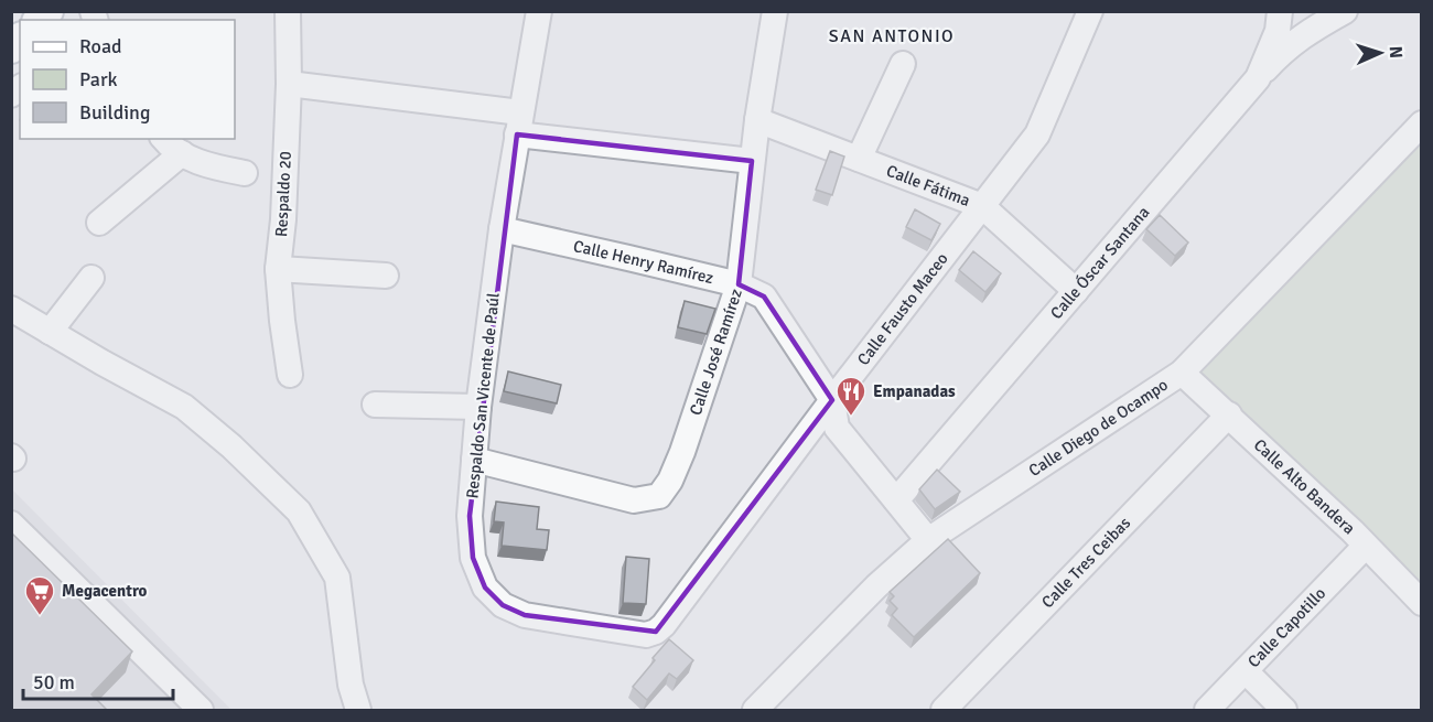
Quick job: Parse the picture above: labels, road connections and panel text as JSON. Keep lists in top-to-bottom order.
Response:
{
  "streets": {
    "street": [
      "Calle Fátima",
      "Respaldo 20",
      "Calle Henry Ramírez",
      "Calle Óscar Santana",
      "Calle Fausto Maceo",
      "Calle José Ramírez",
      "Respaldo San Vicente de Paúl",
      "Calle Diego de Ocampo",
      "Calle Alto Bandera",
      "Calle Tres Ceibas",
      "Calle Capotillo"
    ]
  },
  "crossings": [
    ["Calle Fátima", "Calle Óscar Santana"],
    ["Calle Fátima", "Calle Fausto Maceo"],
    ["Calle Fátima", "Calle José Ramírez"],
    ["Calle Henry Ramírez", "Calle Óscar Santana"],
    ["Calle Henry Ramírez", "Calle Fausto Maceo"],
    ["Calle Henry Ramírez", "Calle José Ramírez"],
    ["Calle Henry Ramírez", "Respaldo San Vicente de Paúl"],
    ["Calle Henry Ramírez", "Calle Diego de Ocampo"],
    ["Calle Fausto Maceo", "Respaldo San Vicente de Paúl"],
    ["Calle José Ramírez", "Respaldo San Vicente de Paúl"],
    ["Calle Diego de Ocampo", "Calle Alto Bandera"],
    ["Calle Alto Bandera", "Calle Tres Ceibas"],
    ["Calle Alto Bandera", "Calle Capotillo"]
  ],
  "districts": ["SAN ANTONIO"],
  "places": {
    "restaurant": ["Empanadas"],
    "supermarket": ["Megacentro"]
  },
  "legend": ["Road", "Park", "Building"],
  "scale_bar": "50 m",
  "north": "right"
}
